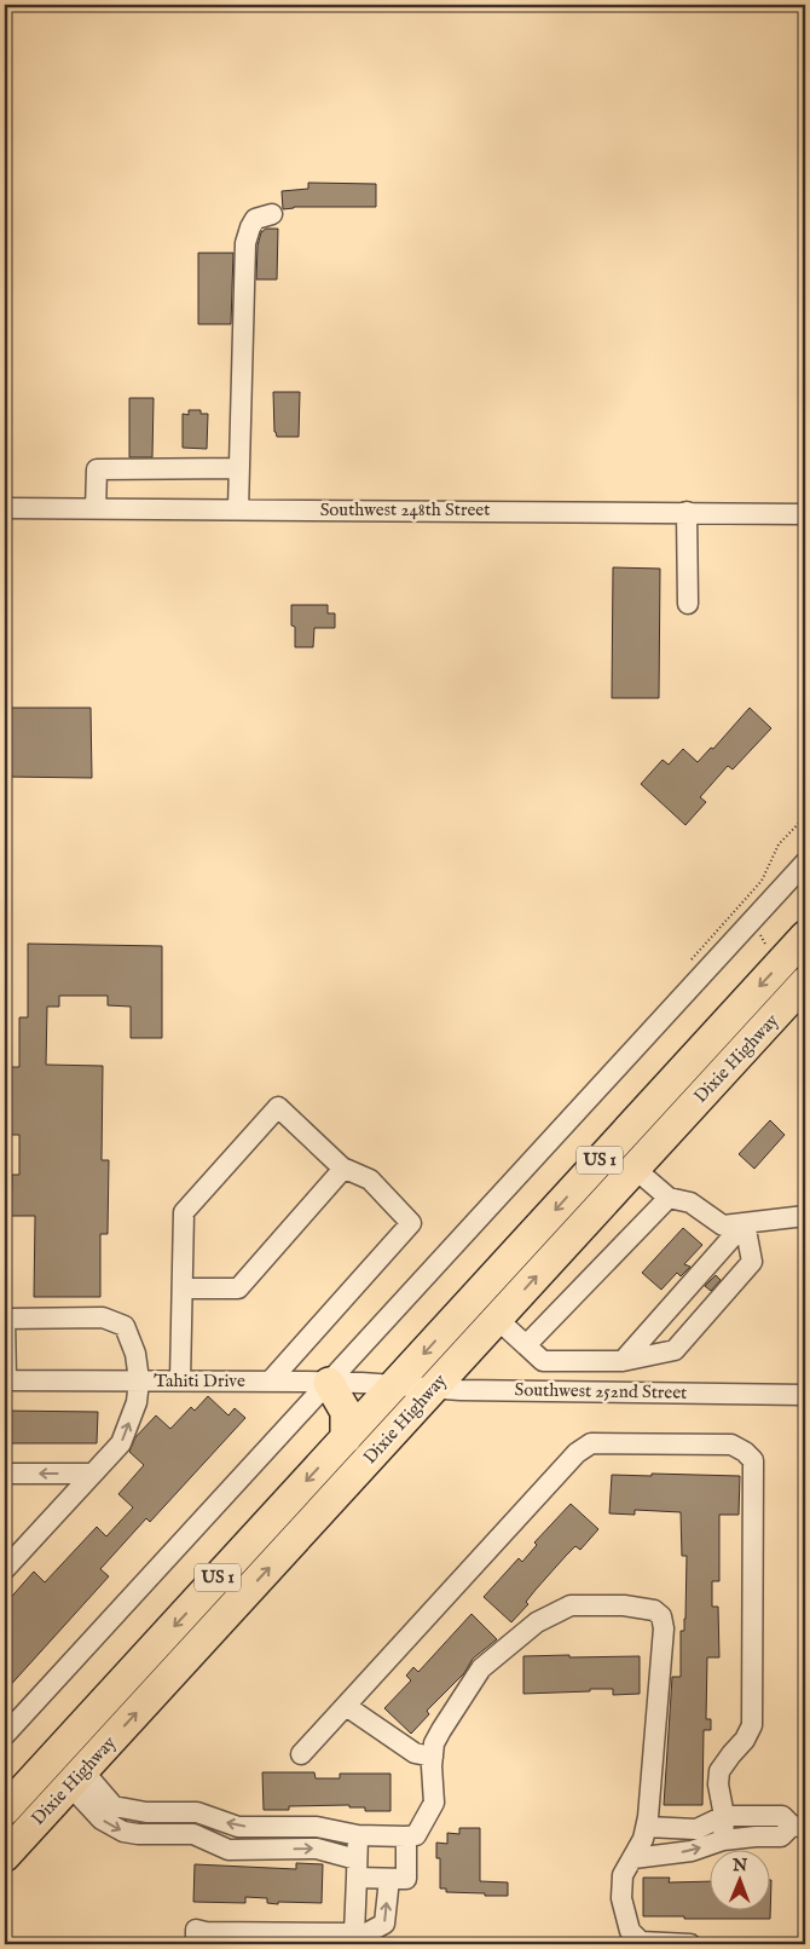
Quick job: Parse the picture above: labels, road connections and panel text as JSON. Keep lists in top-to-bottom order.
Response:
{
  "streets": {
    "highway": ["Dixie Highway", "US 1"],
    "street": ["Southwest 248th Street", "Tahiti Drive", "Southwest 252nd Street"]
  },
  "crossings": [
    ["Dixie Highway", "Tahiti Drive"],
    ["Dixie Highway", "Southwest 252nd Street"],
    ["Tahiti Drive", "Southwest 252nd Street"]
  ],
  "north": "top"
}
